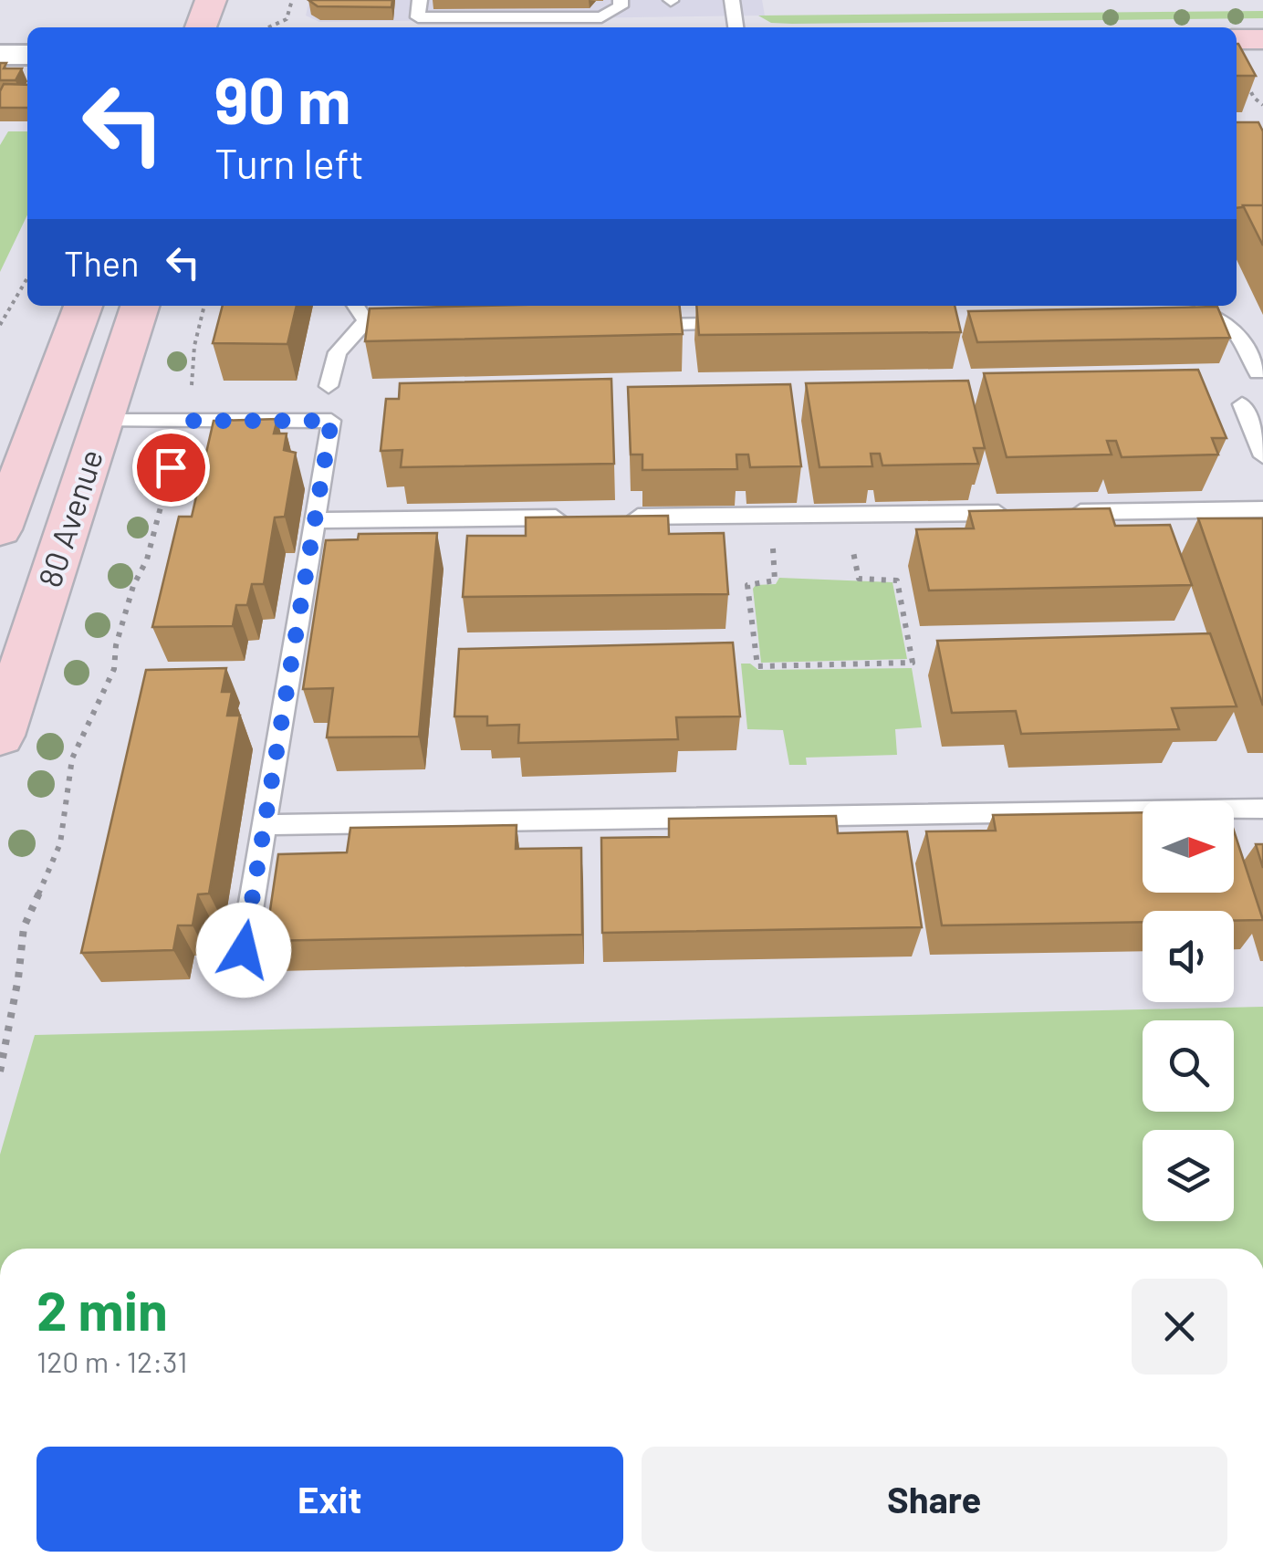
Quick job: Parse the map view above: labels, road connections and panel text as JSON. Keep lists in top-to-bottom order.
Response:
{
  "streets": {
    "main road": ["80 Avenue"]
  },
  "north": "right",
  "page": {
    "turn": ["90 m", "Turn left"],
    "then": "Then",
    "heading": ["2 min", "120 m · 12:31"],
    "buttons": ["Exit", "Share"]
  }
}
